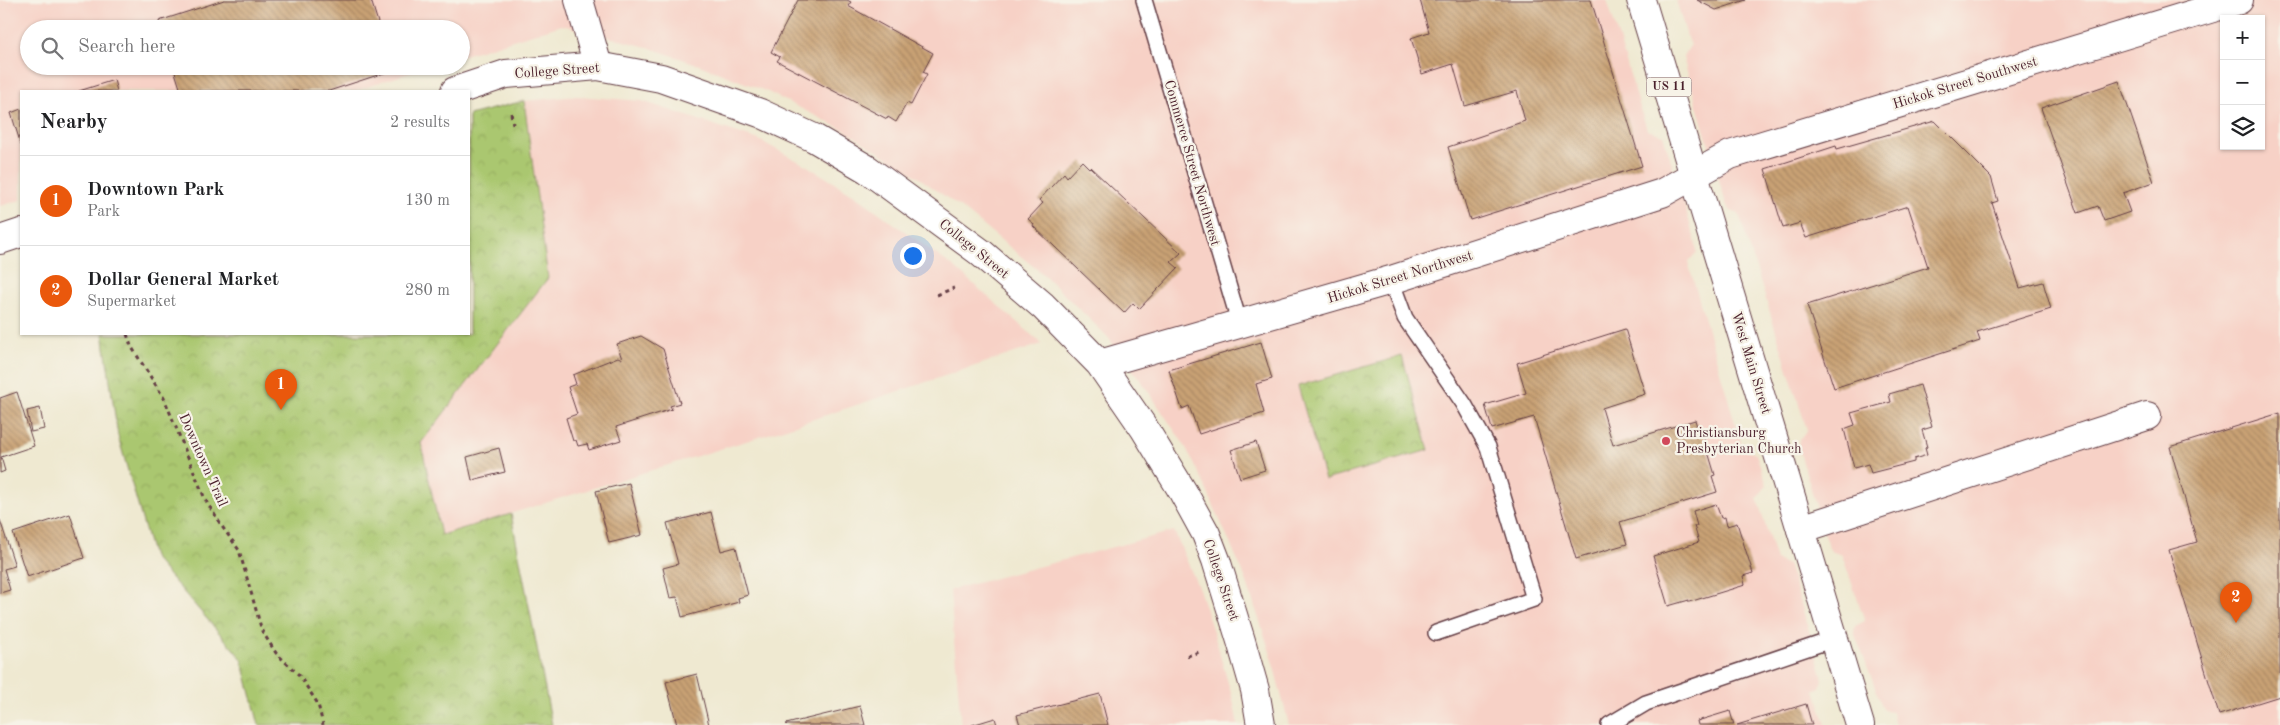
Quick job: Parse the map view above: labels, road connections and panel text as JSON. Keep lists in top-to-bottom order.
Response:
{
  "streets": {
    "street": [
      "College Street",
      "Hickok Street Southwest",
      "US 11",
      "Hickok Street Northwest",
      "West Main Street"
    ],
    "lane": ["Commerce Street Northwest"],
    "path": ["Downtown Trail"]
  },
  "crossings": [
    ["College Street", "Hickok Street Northwest"],
    ["Hickok Street Southwest", "Hickok Street Northwest"],
    ["Hickok Street Southwest", "West Main Street"],
    ["Commerce Street Northwest", "Hickok Street Northwest"],
    ["Hickok Street Northwest", "West Main Street"]
  ],
  "places": ["Christiansburg Presbyterian Church"],
  "page": {
    "map_buttons": ["+", "−"],
    "search": "Search here",
    "heading": ["Nearby", "2 results"],
    "list": [
      {
        "mark": "1",
        "name": "Downtown Park",
        "note": "Park",
        "value": "130 m"
      },
      {
        "mark": "2",
        "name": "Dollar General Market",
        "note": "Supermarket",
        "value": "280 m"
      }
    ],
    "pins": ["1", "2"]
  }
}
